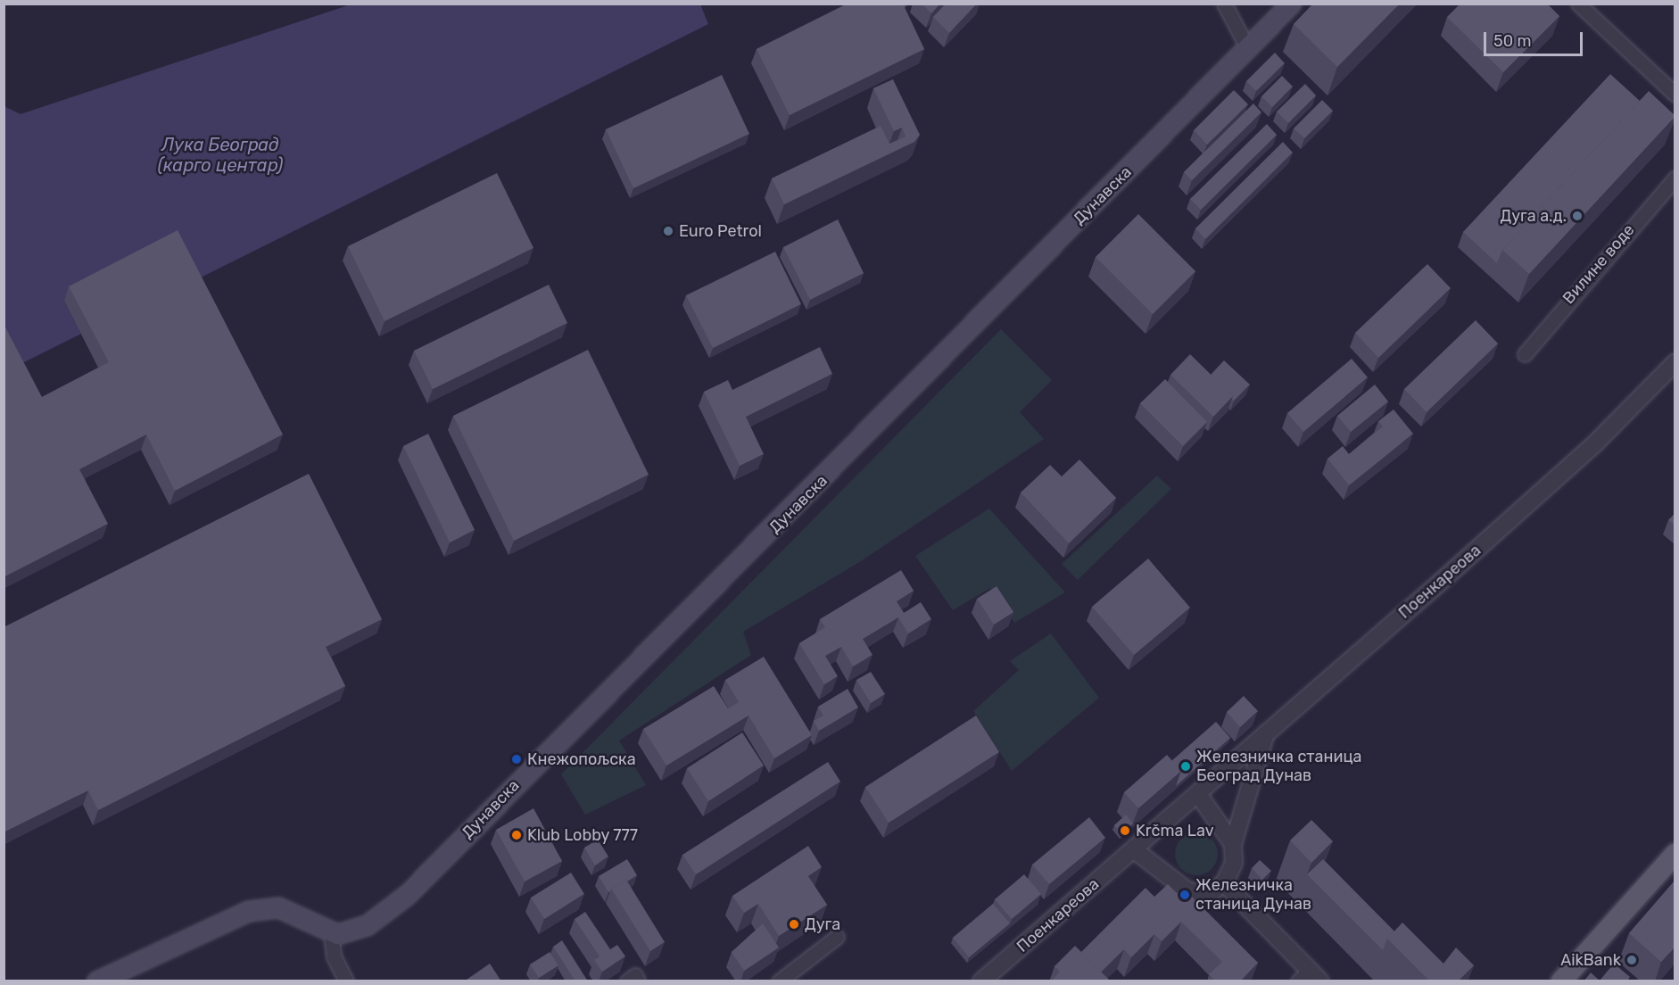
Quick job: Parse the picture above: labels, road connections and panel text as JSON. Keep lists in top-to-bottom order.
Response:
{
  "streets": {
    "main road": ["Дунавска"],
    "street": ["Вилине воде", "Поенкареова"]
  },
  "water": ["Лука Београд (карго центар)"],
  "places": [
    "Дуга а.д.",
    "Euro Petrol",
    "Кнежопољска",
    "Железничка станица Београд Дунав",
    "Krčma Lav",
    "Klub Lobby 777",
    "Железничка станица Дунав",
    "Дуга",
    "AikBank"
  ],
  "scale_bar": "50 m"
}
